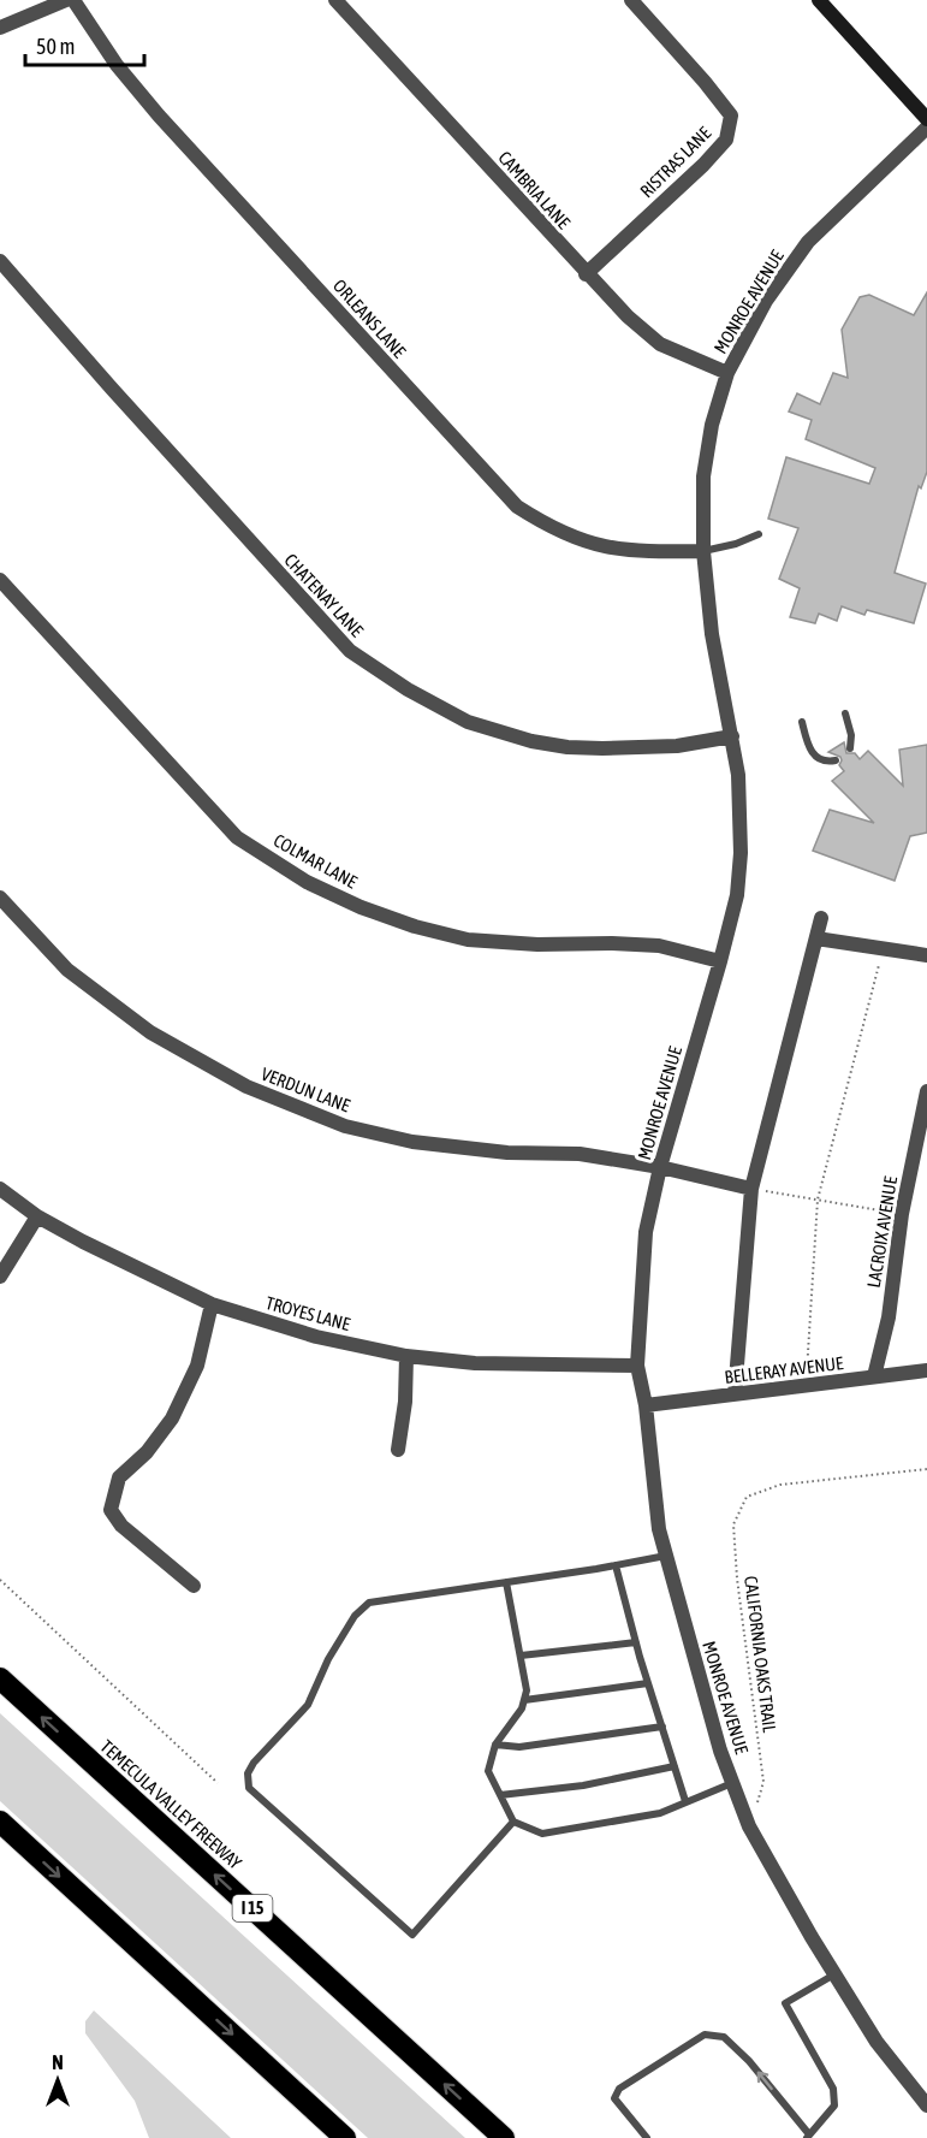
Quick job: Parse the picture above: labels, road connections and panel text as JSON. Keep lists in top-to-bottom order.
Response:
{
  "streets": {
    "highway": ["TEMECULA VALLEY FREEWAY", "I 15"],
    "street": [
      "RISTRAS LANE",
      "CAMBRIA LANE",
      "MONROE AVENUE",
      "ORLEANS LANE",
      "CHATENAY LANE",
      "COLMAR LANE",
      "VERDUN LANE",
      "LACROIX AVENUE",
      "TROYES LANE",
      "BELLERAY AVENUE"
    ],
    "path": ["CALIFORNIA OAKS TRAIL"]
  },
  "crossings": [
    ["RISTRAS LANE", "CAMBRIA LANE"],
    ["CAMBRIA LANE", "MONROE AVENUE"],
    ["MONROE AVENUE", "ORLEANS LANE"],
    ["MONROE AVENUE", "CHATENAY LANE"],
    ["MONROE AVENUE", "COLMAR LANE"],
    ["MONROE AVENUE", "VERDUN LANE"],
    ["MONROE AVENUE", "TROYES LANE"],
    ["MONROE AVENUE", "BELLERAY AVENUE"],
    ["MONROE AVENUE", "CALIFORNIA OAKS TRAIL"],
    ["LACROIX AVENUE", "BELLERAY AVENUE"]
  ],
  "scale_bar": "50 m",
  "north": "top"
}
